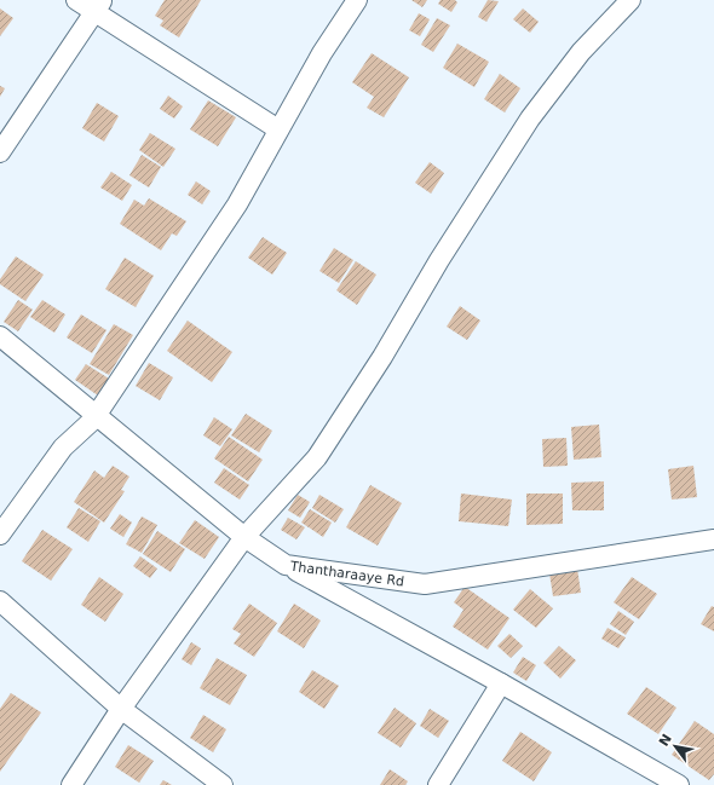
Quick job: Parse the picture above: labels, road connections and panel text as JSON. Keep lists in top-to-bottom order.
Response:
{
  "streets": {
    "street": ["Thantharaaye Rd"]
  },
  "north": "top left"
}
